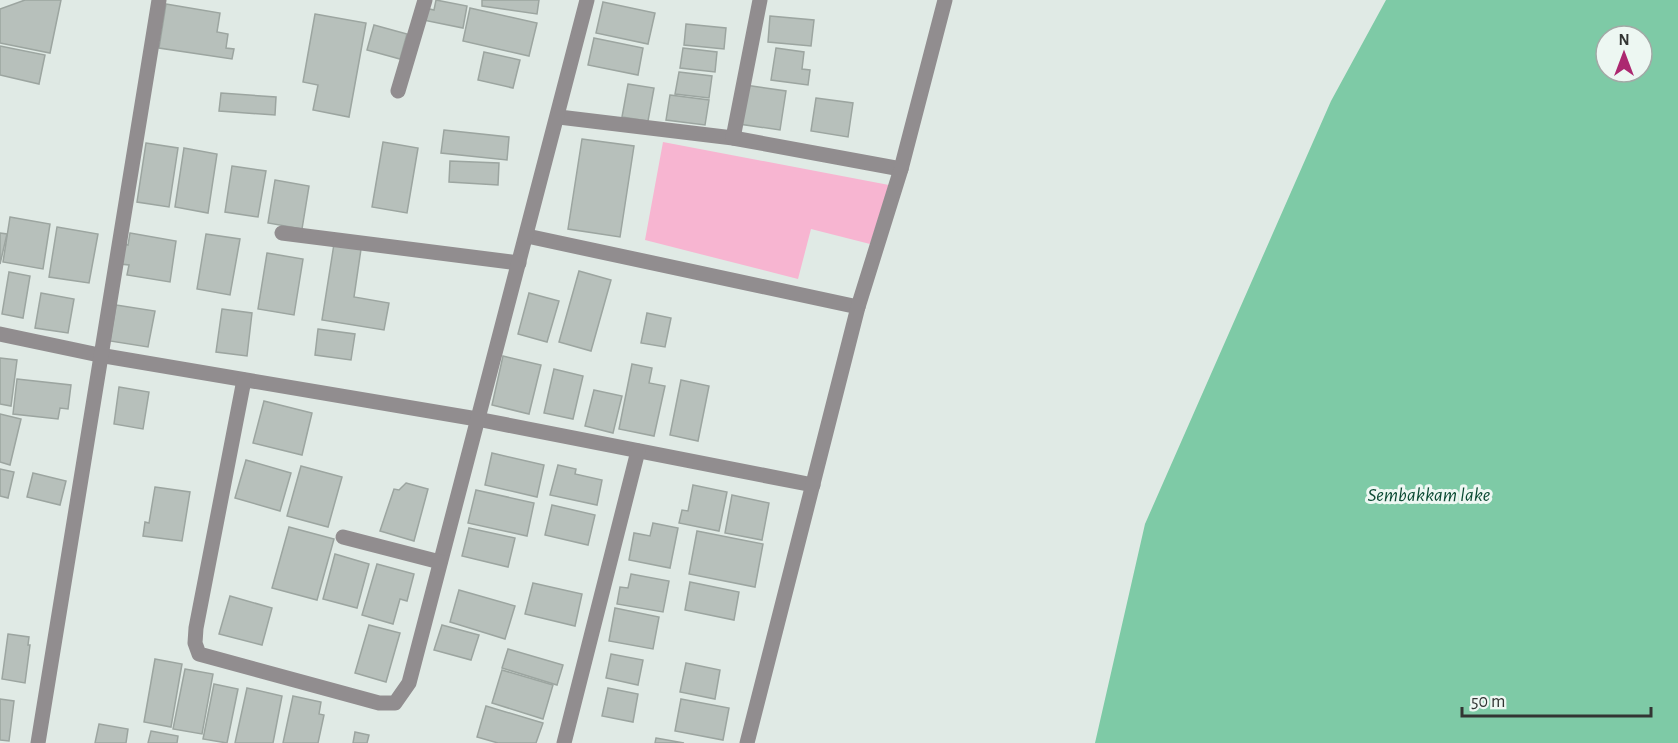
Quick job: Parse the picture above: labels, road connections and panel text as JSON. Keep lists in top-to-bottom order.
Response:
{
  "water": ["Sembakkam lake"],
  "scale_bar": "50 m",
  "north": "top"
}
